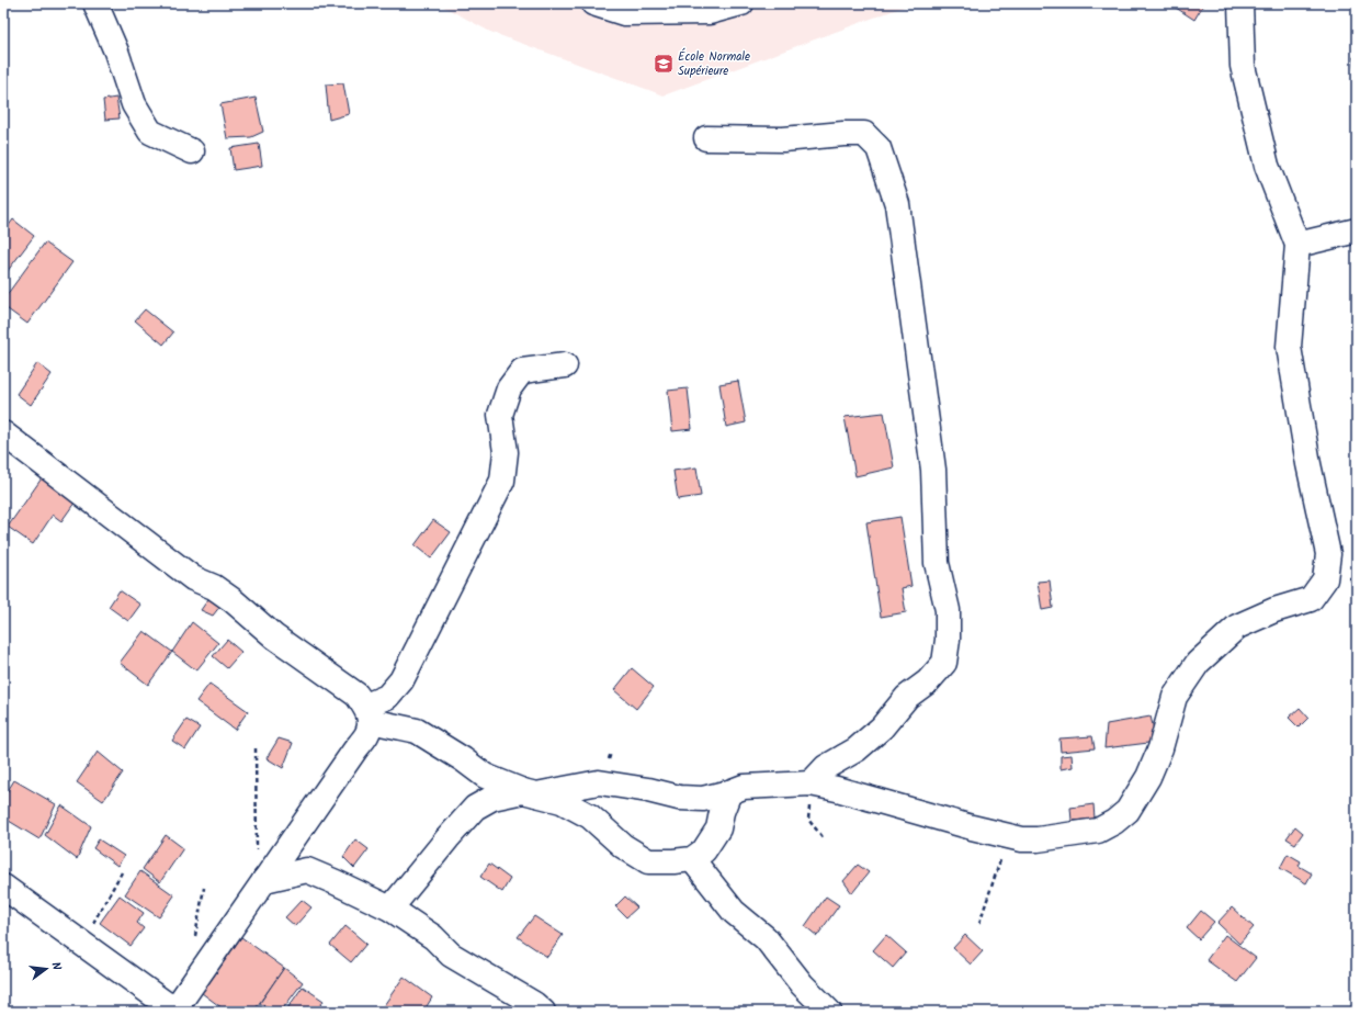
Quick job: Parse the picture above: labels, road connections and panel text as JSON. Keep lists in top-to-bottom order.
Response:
{
  "places": {
    "school or university": ["École Normale Supérieure"]
  },
  "north": "right"
}
